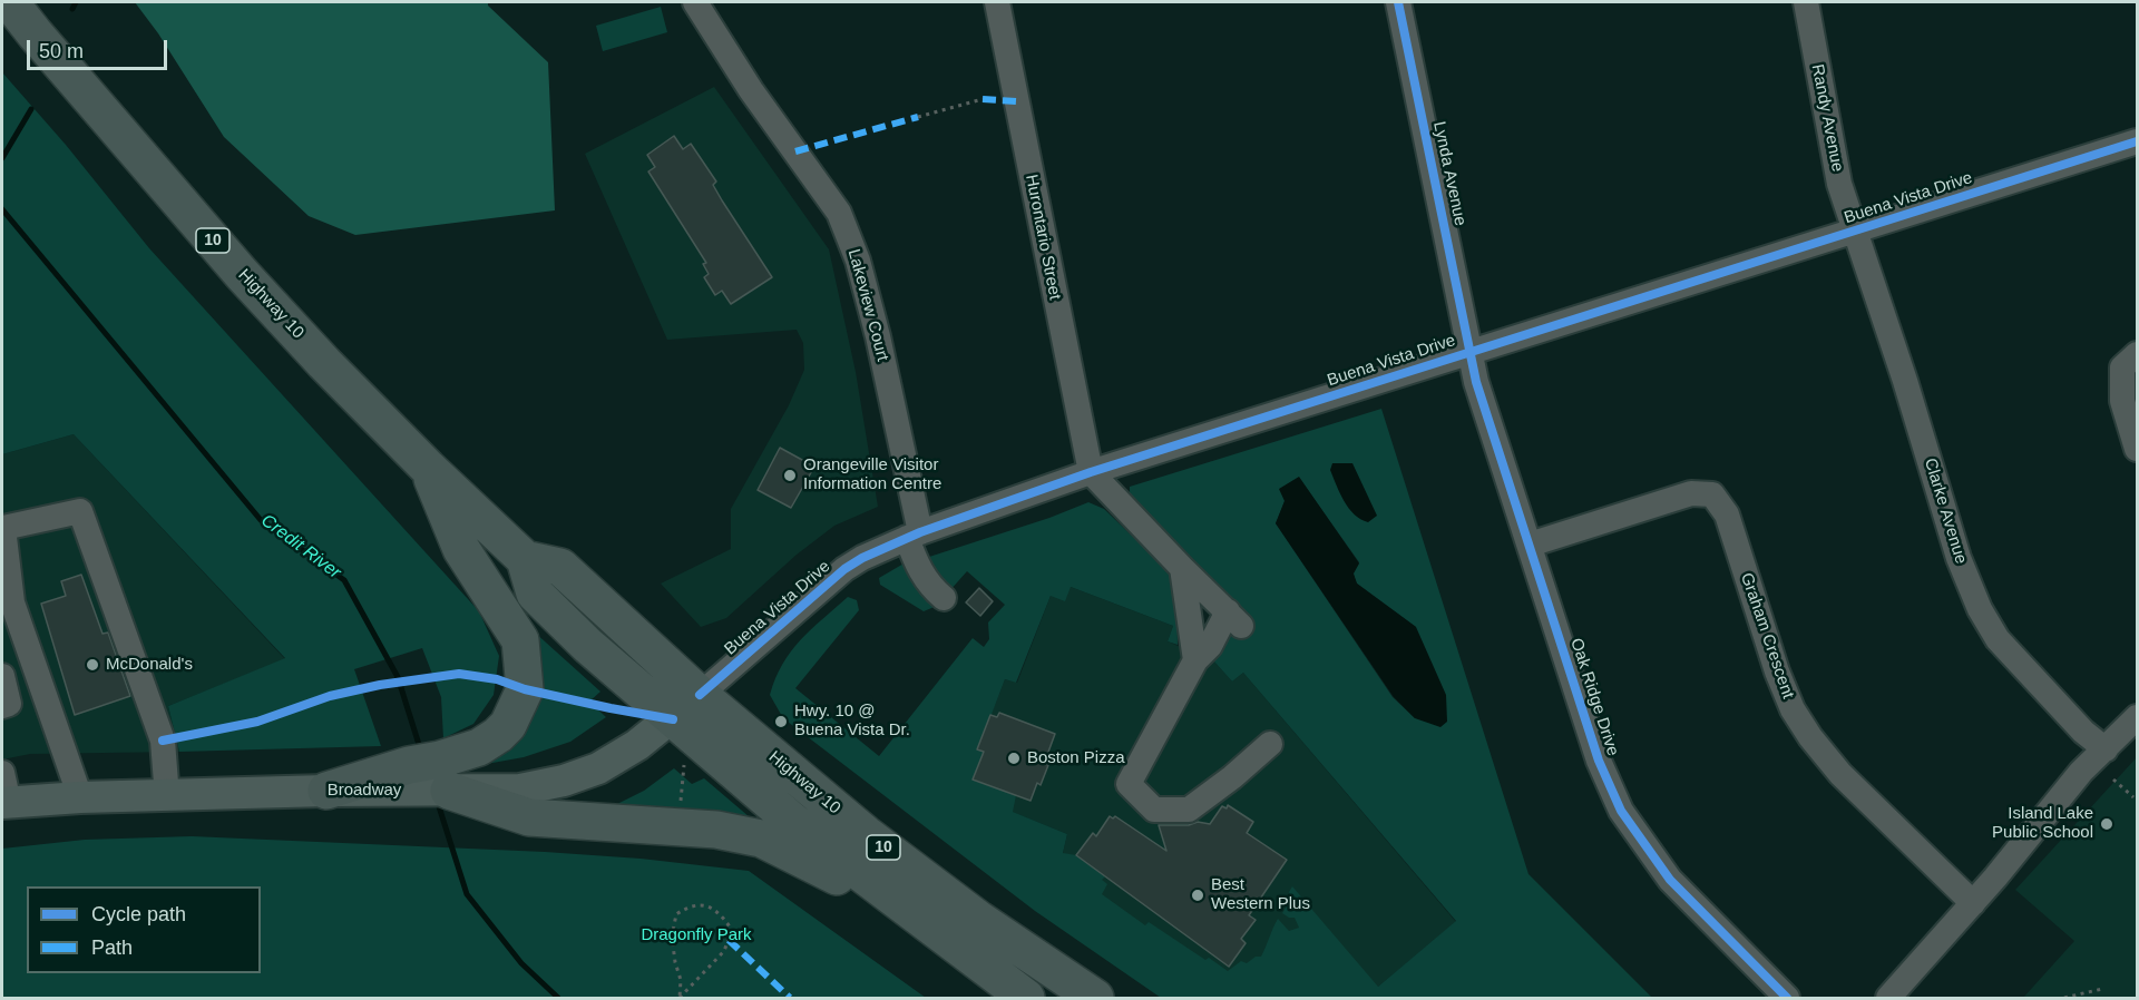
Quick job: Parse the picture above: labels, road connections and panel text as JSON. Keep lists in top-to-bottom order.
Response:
{
  "streets": {
    "highway": ["10", "Highway 10"],
    "main road": ["Broadway"],
    "street": [
      "Randy Avenue",
      "Lynda Avenue",
      "Buena Vista Drive",
      "Hurontario Street",
      "Lakeview Court",
      "Clarke Avenue",
      "Graham Crescent",
      "Oak Ridge Drive"
    ]
  },
  "crossings": [
    ["Randy Avenue", "Buena Vista Drive"],
    ["Randy Avenue", "Clarke Avenue"],
    ["Lynda Avenue", "Buena Vista Drive"],
    ["Lynda Avenue", "Oak Ridge Drive"],
    ["Buena Vista Drive", "Hurontario Street"],
    ["Buena Vista Drive", "Highway 10"],
    ["Buena Vista Drive", "Lakeview Court"],
    ["Buena Vista Drive", "Clarke Avenue"],
    ["Buena Vista Drive", "Oak Ridge Drive"],
    ["10", "Highway 10"],
    ["Graham Crescent", "Oak Ridge Drive"]
  ],
  "water": ["Credit River"],
  "parks": ["Dragonfly Park"],
  "places": [
    "Orangeville Visitor Information Centre",
    "McDonald's",
    "Hwy. 10 @ Buena Vista Dr.",
    "Boston Pizza",
    "Island Lake Public School",
    "Best Western Plus"
  ],
  "legend": ["Cycle path", "Path"],
  "scale_bar": "50 m"
}
